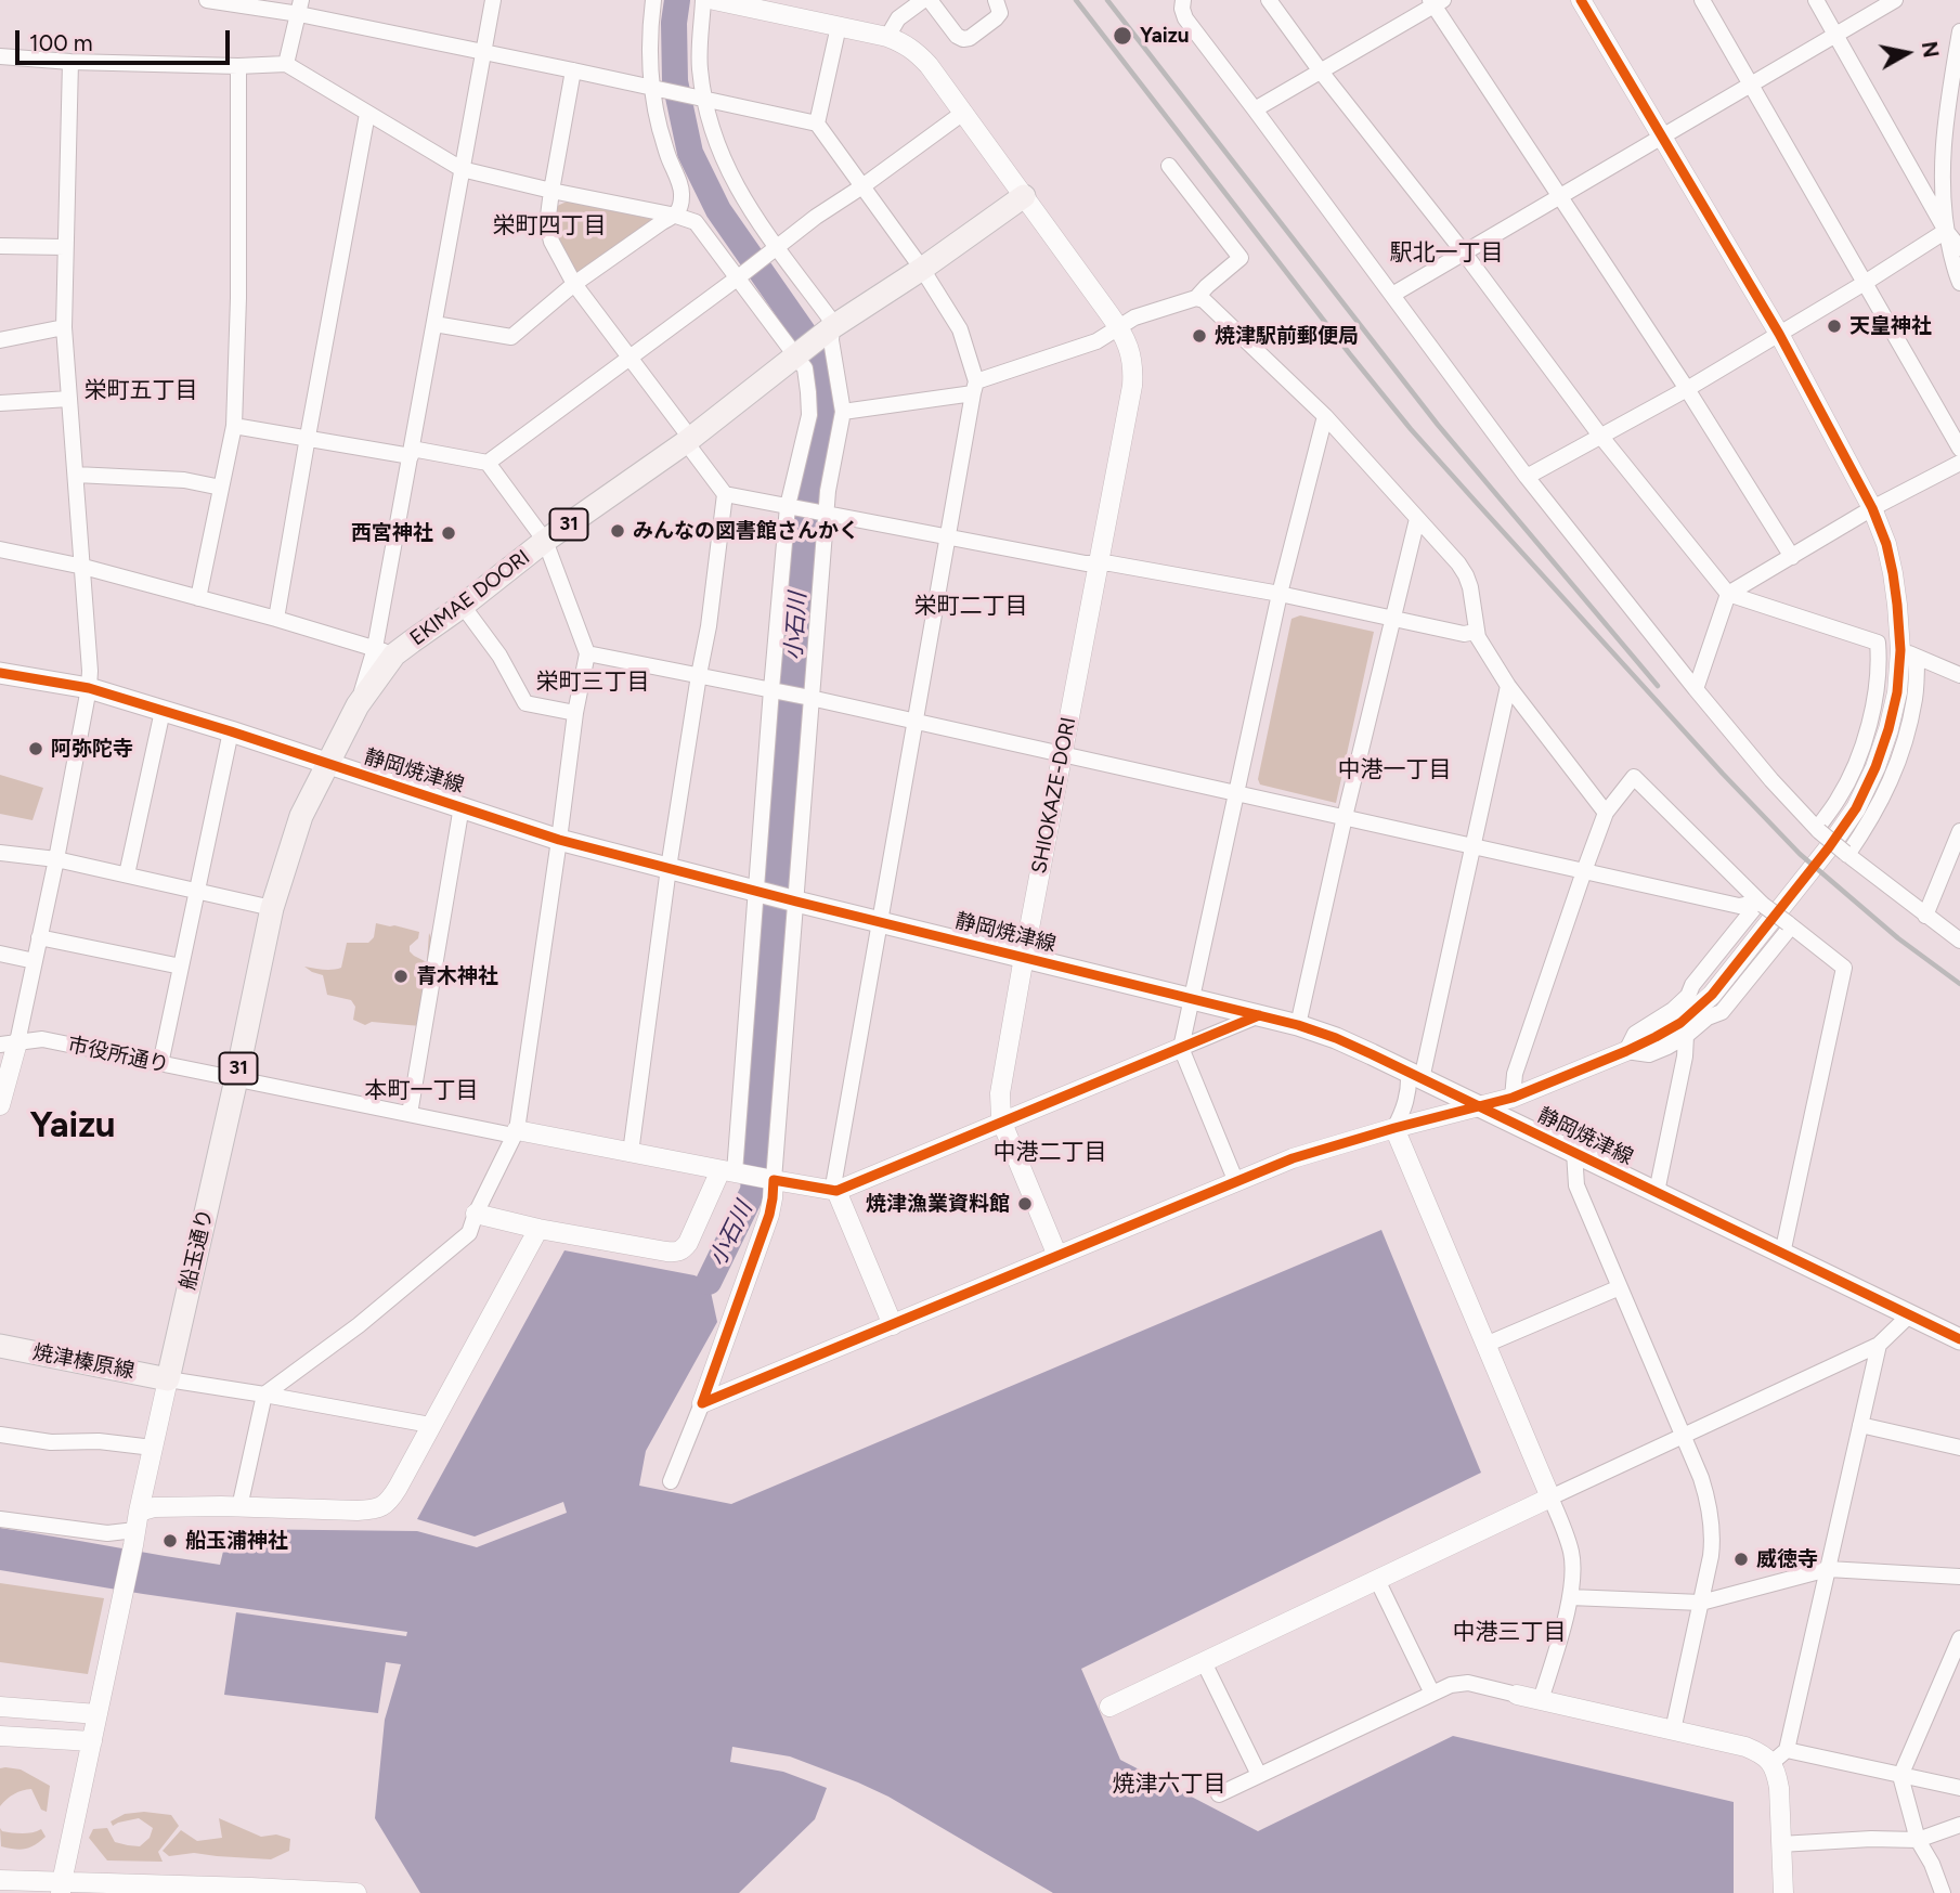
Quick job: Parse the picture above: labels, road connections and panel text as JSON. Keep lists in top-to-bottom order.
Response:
{
  "streets": {
    "main road": [
      "31",
      "EKIMAE DOORI",
      "静岡焼津線",
      "船玉通り",
      "焼津榛原線"
    ],
    "street": ["SHIOKAZE-DORI", "市役所通り"]
  },
  "crossings": [
    ["31", "EKIMAE DOORI"],
    ["31", "SHIOKAZE-DORI"],
    ["EKIMAE DOORI", "静岡焼津線"],
    ["EKIMAE DOORI", "船玉通り"],
    ["静岡焼津線", "SHIOKAZE-DORI"],
    ["静岡焼津線", "船玉通り"],
    ["市役所通り", "船玉通り"],
    ["船玉通り", "焼津榛原線"]
  ],
  "districts": [
    "栄町四丁目",
    "駅北一丁目",
    "栄町五丁目",
    "栄町二丁目",
    "栄町三丁目",
    "中港一丁目",
    "本町一丁目",
    "Yaizu",
    "中港二丁目",
    "中港三丁目",
    "焼津六丁目"
  ],
  "water": ["小石川"],
  "places": [
    "Yaizu",
    "天皇神社",
    "焼津駅前郵便局",
    "みんなの図書館さんかく",
    "西宮神社",
    "阿弥陀寺",
    "青木神社",
    "焼津漁業資料館",
    "船玉浦神社",
    "威徳寺"
  ],
  "scale_bar": "100 m",
  "north": "right"
}
